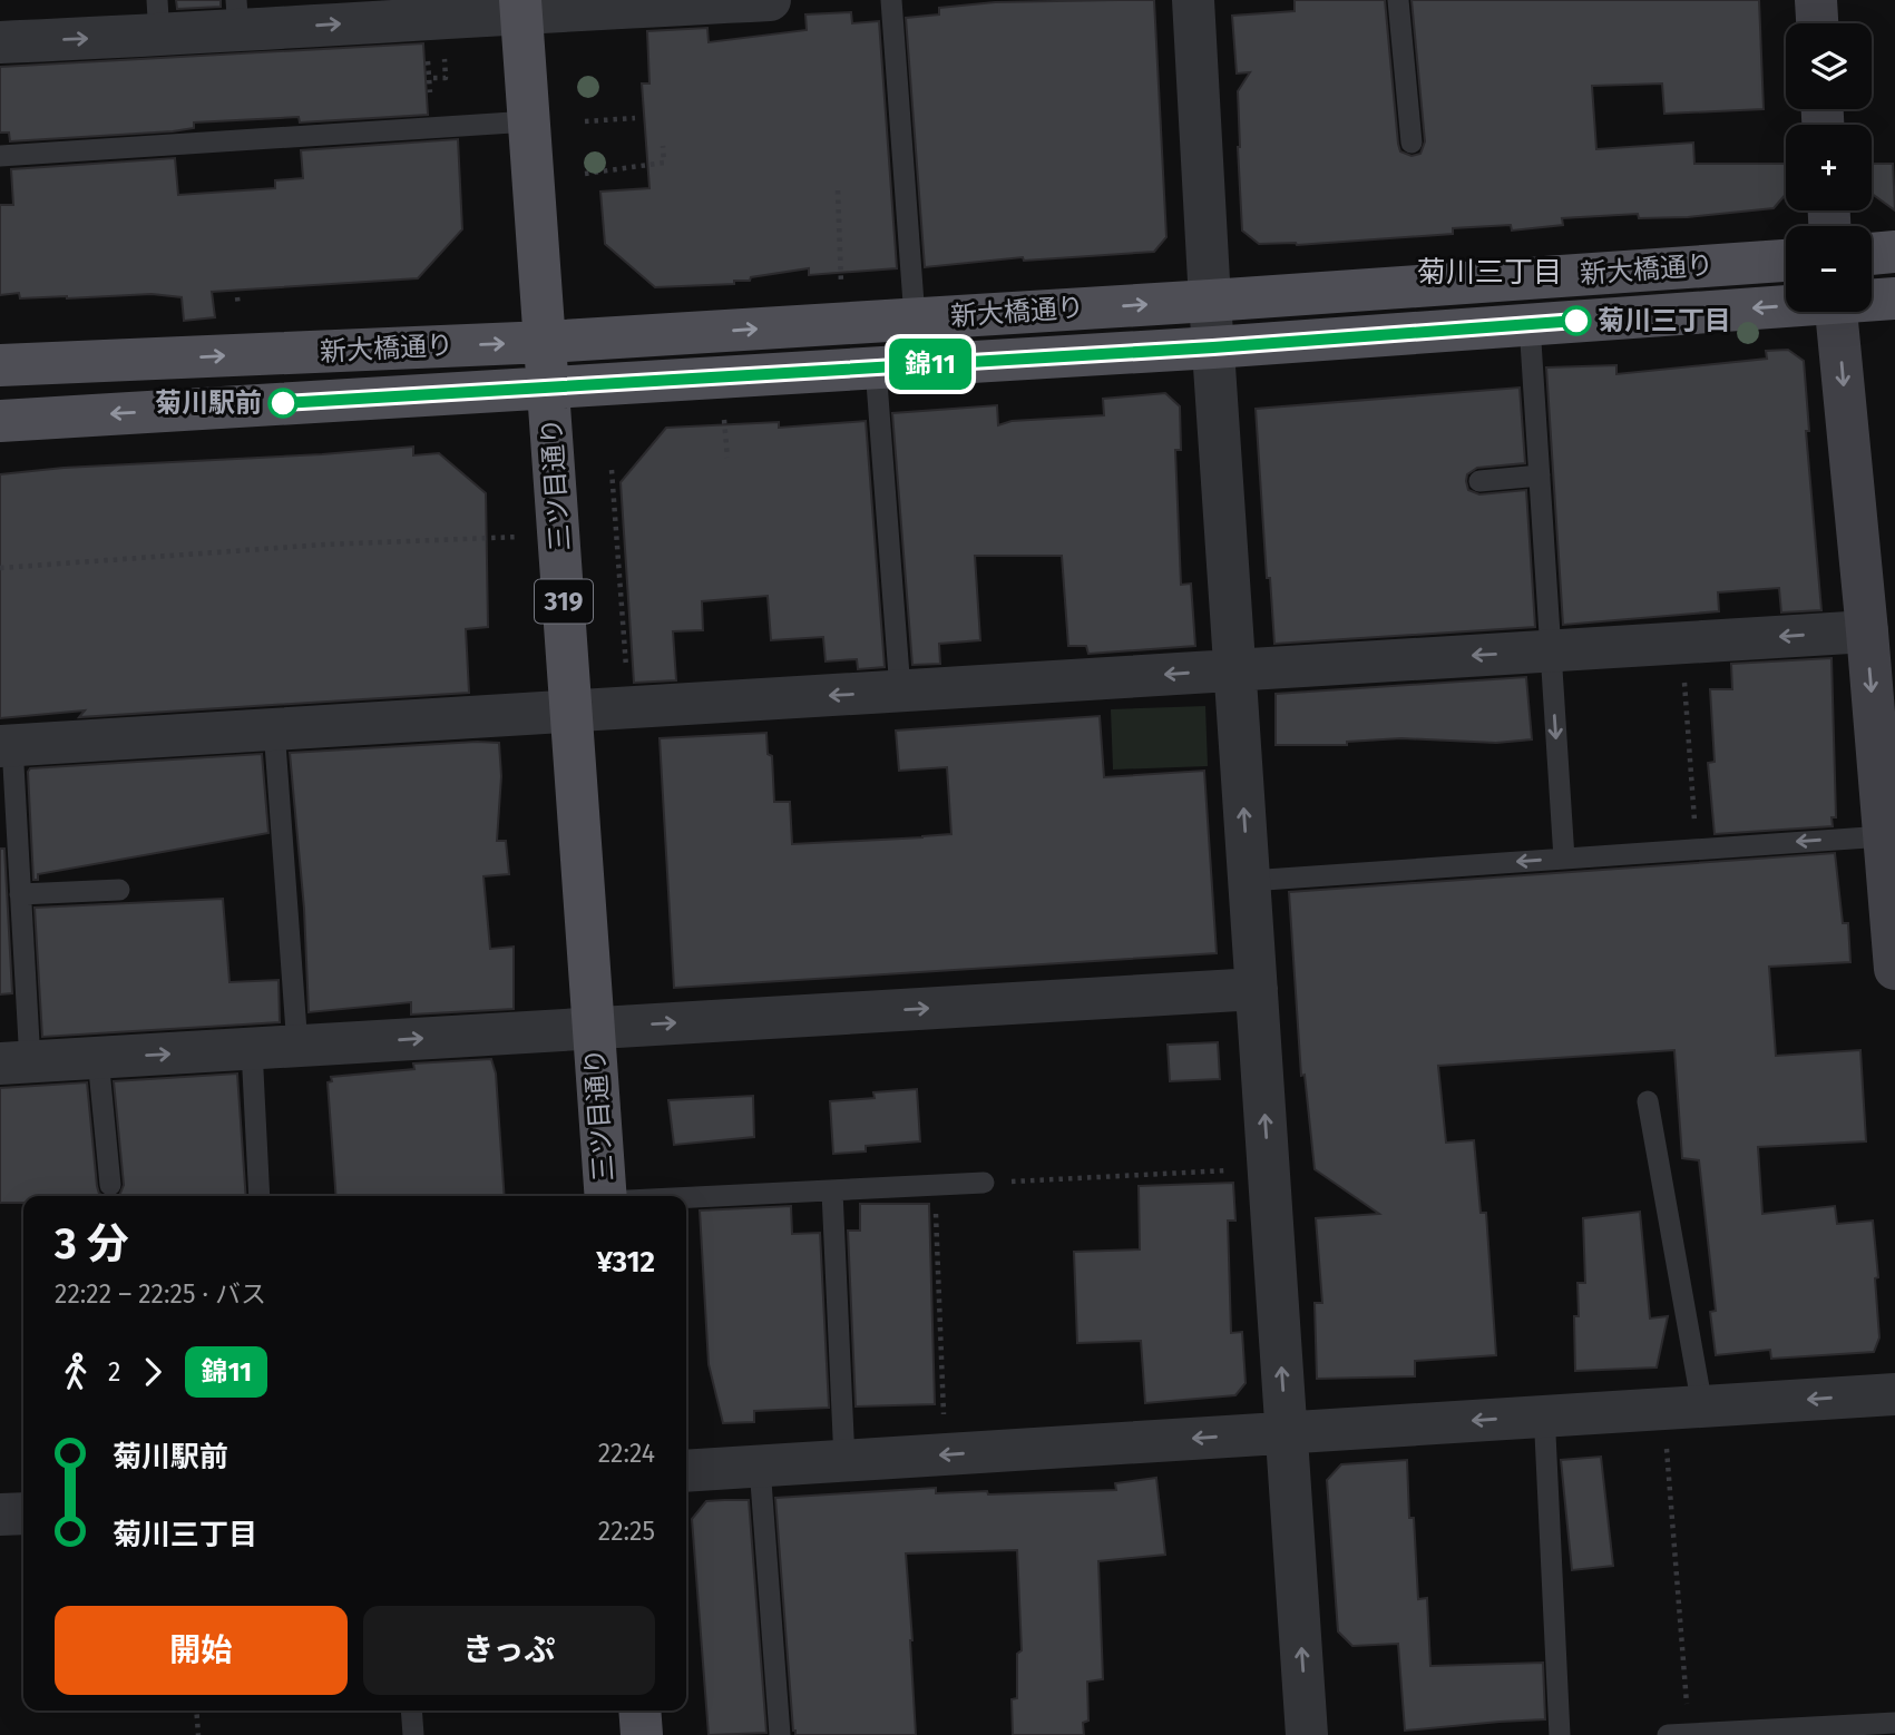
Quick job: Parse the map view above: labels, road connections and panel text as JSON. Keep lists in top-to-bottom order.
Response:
{
  "streets": {
    "main road": ["新大橋通り", "三ツ目通り", "319"]
  },
  "crossings": [
    ["新大橋通り", "三ツ目通り"]
  ],
  "districts": ["菊川三丁目"],
  "places": ["菊川三丁目", "菊川駅前"],
  "lines": ["bus line 錦11"],
  "page": {
    "on_map": "錦11",
    "map_buttons": ["+", "−"],
    "heading": ["3 分", "22:22 – 22:25 · バス", "¥312"],
    "legs": ["2", "錦11"],
    "list": [
      {
        "name": "菊川駅前",
        "value": "22:24"
      },
      {
        "name": "菊川三丁目",
        "value": "22:25"
      }
    ],
    "buttons": ["開始", "きっぷ"]
  }
}
